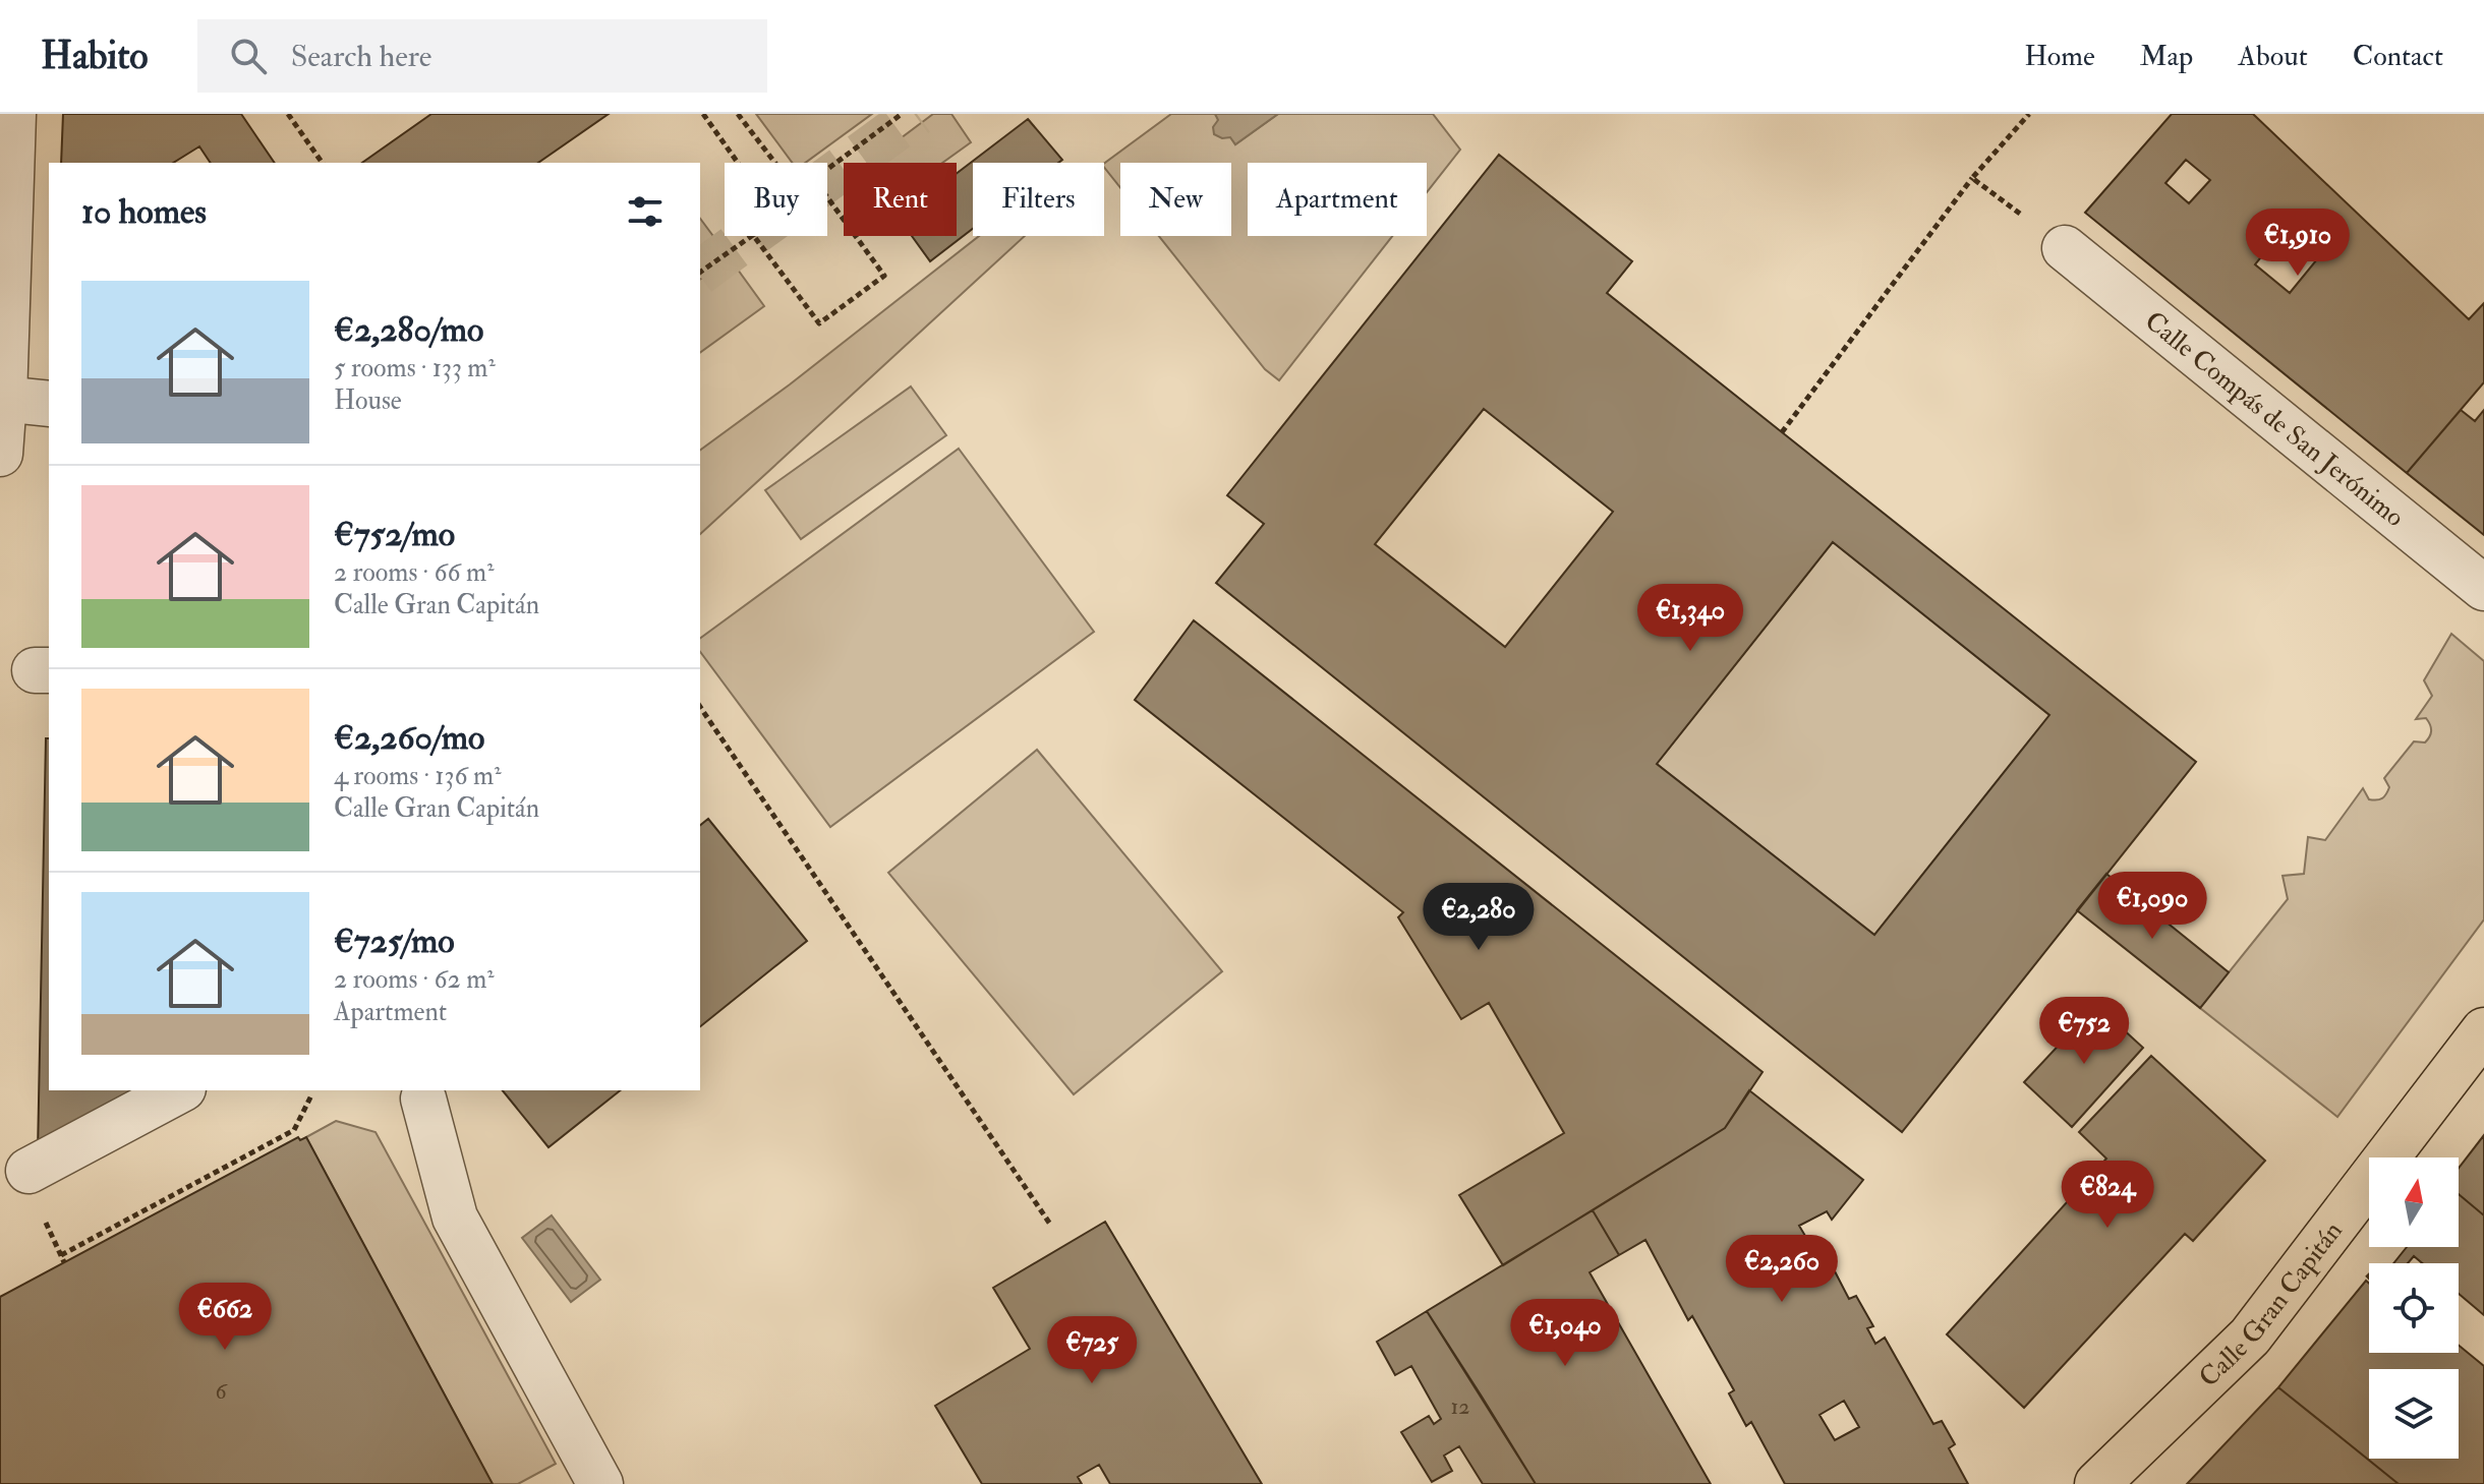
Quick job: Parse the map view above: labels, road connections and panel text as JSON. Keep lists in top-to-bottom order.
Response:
{
  "streets": {
    "main road": ["Calle Gran Capitán"],
    "street": ["Calle Compás de San Jerónimo"]
  },
  "house_numbers": ["6", "12"],
  "north": "top",
  "page": {
    "header": "Habito",
    "search": "Search here",
    "nav": [
      "Home",
      "Map",
      "About",
      "Contact"
    ],
    "chip": [
      "Buy",
      "Rent",
      "Filters",
      "New",
      "Apartment"
    ],
    "heading": "10 homes",
    "price": [
      "€1,910",
      "€1,340",
      "€1,090",
      "€2,280",
      "€752",
      "€824",
      "€2,260",
      "€662",
      "€1,040",
      "€725"
    ],
    "list": [
      {
        "name": "€2,280/mo",
        "note": "5 rooms · 133 m² · House"
      },
      {
        "name": "€752/mo",
        "note": "2 rooms · 66 m² · Calle Gran Capitán"
      },
      {
        "name": "€2,260/mo",
        "note": "4 rooms · 136 m² · Calle Gran Capitán"
      },
      {
        "name": "€725/mo",
        "note": "2 rooms · 62 m² · Apartment"
      }
    ]
  }
}
